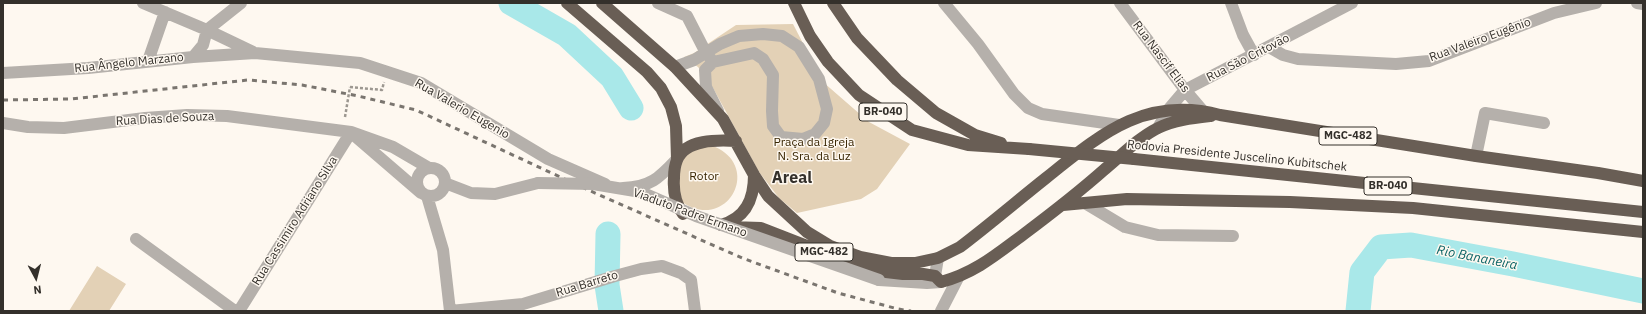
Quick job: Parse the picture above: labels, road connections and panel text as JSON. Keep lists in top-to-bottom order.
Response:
{
  "streets": {
    "highway": ["BR-040", "MGC-482", "Rodovia Presidente Juscelino Kubitschek"],
    "street": [
      "Rua Valeiro Eugênio",
      "Rua Nascif Elias",
      "Rua São Critovão",
      "Rua Ângelo Marzano",
      "Rua Valerio Eugenio",
      "Rua Dias de Souza",
      "Viaduto Padre Ermano",
      "Rua Cassimiro Adriano Silva",
      "Rua Barreto"
    ]
  },
  "crossings": [
    ["Rua Valeiro Eugênio", "Rua São Critovão"],
    ["Rua Nascif Elias", "Rua São Critovão"],
    ["Rua Nascif Elias", "MGC-482"],
    ["Rua São Critovão", "MGC-482"],
    ["Rua Ângelo Marzano", "Rua Valerio Eugenio"],
    ["Rua Valerio Eugenio", "MGC-482"],
    ["Rua Dias de Souza", "Viaduto Padre Ermano"],
    ["Rua Dias de Souza", "Rua Cassimiro Adriano Silva"],
    ["MGC-482", "Viaduto Padre Ermano"]
  ],
  "districts": ["Areal"],
  "water": ["Rio Bananeira"],
  "parks": ["Praça da Igreja N. Sra. da Luz", "Rotor"],
  "north": "bottom"
}
